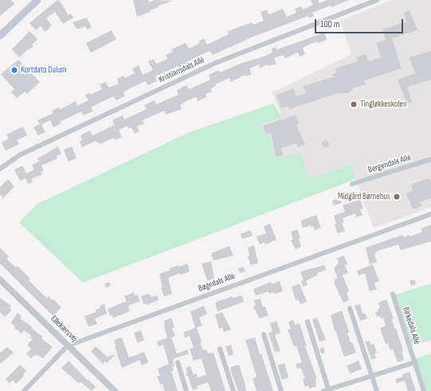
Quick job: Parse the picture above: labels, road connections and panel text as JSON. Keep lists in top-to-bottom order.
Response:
{
  "streets": {
    "street": [
      "Kristiansdals Allé",
      "Bergendals Allé",
      "Bøgedals Allé",
      "Birkedals Allé",
      "Ellekærsvej"
    ]
  },
  "crossings": [
    ["Bøgedals Allé", "Ellekærsvej"]
  ],
  "places": ["Kortdato Dalum", "Tingløkkeskolen", "Midgård Børnehus"],
  "scale_bar": "100 m"
}
